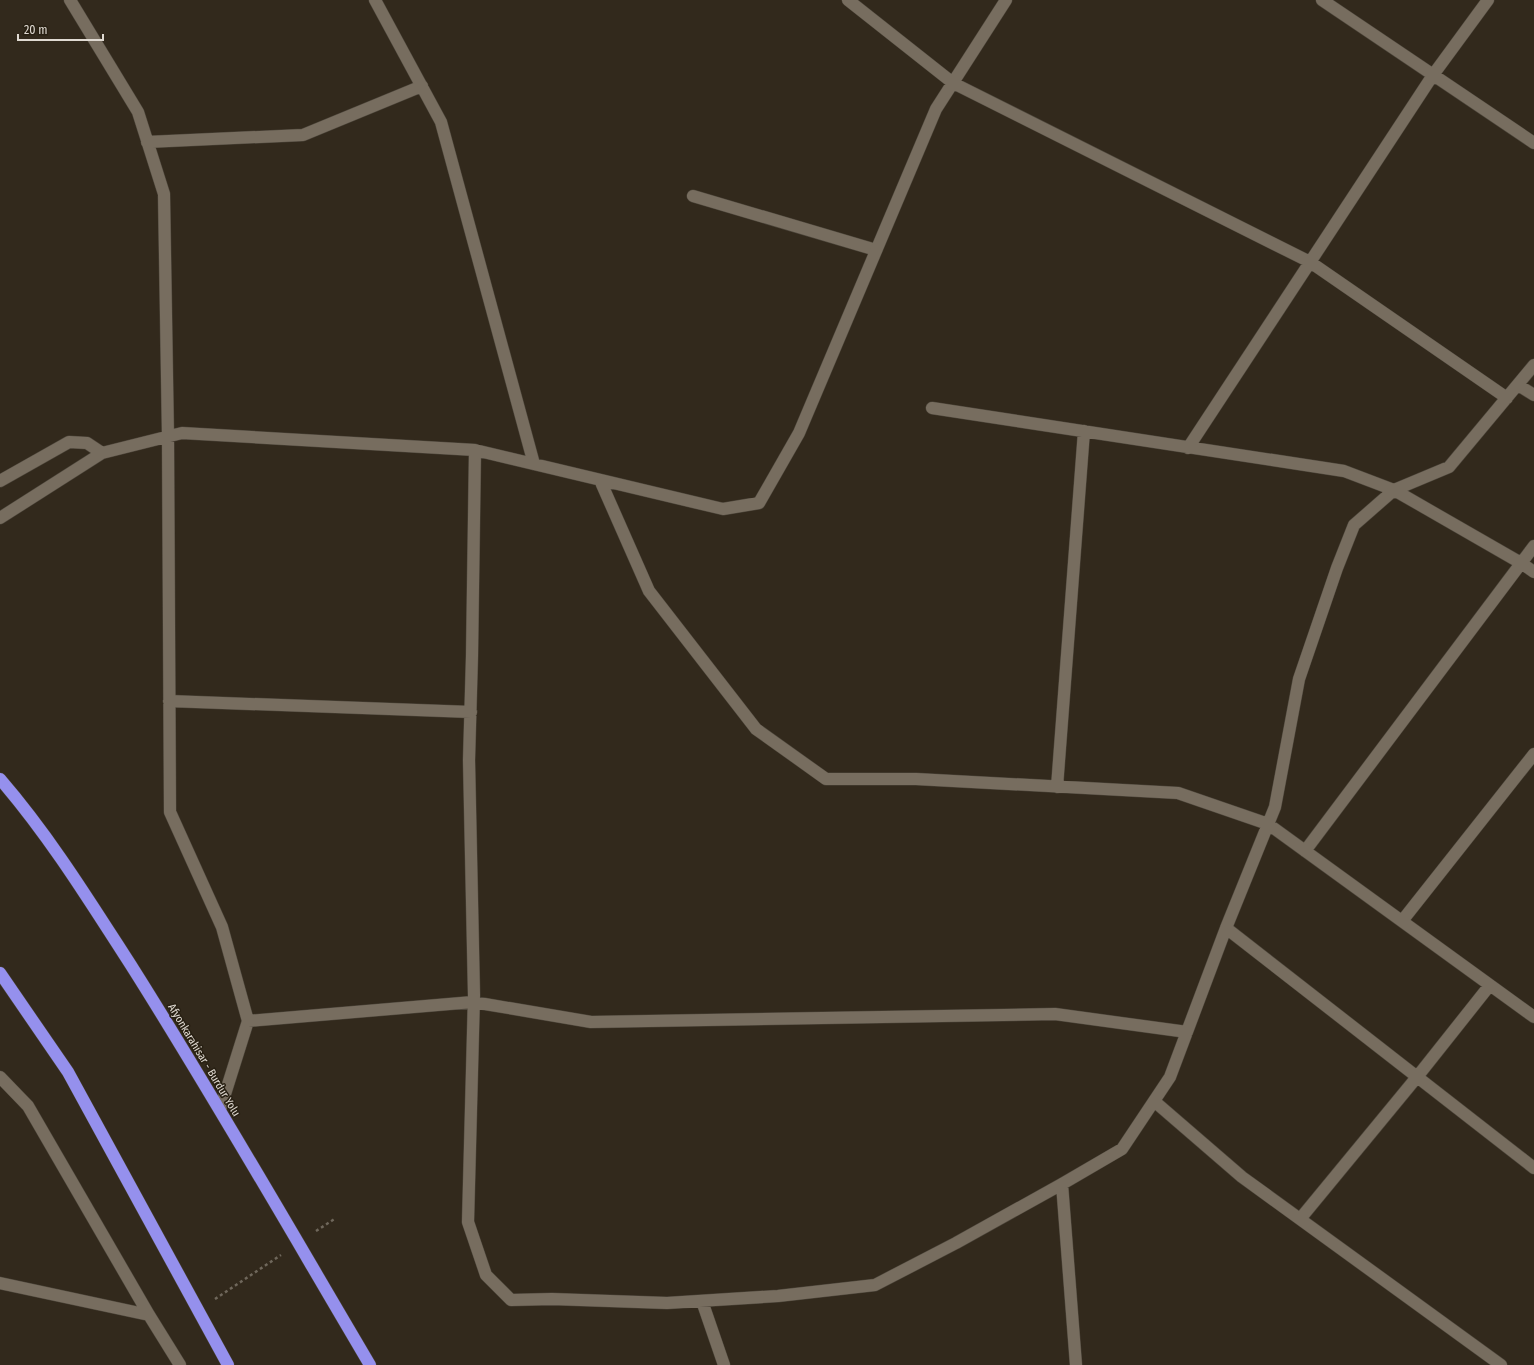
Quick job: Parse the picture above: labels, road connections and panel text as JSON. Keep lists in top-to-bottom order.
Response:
{
  "streets": {
    "highway": ["Afyonkarahisar - Burdur Yolu"]
  },
  "scale_bar": "20 m"
}
